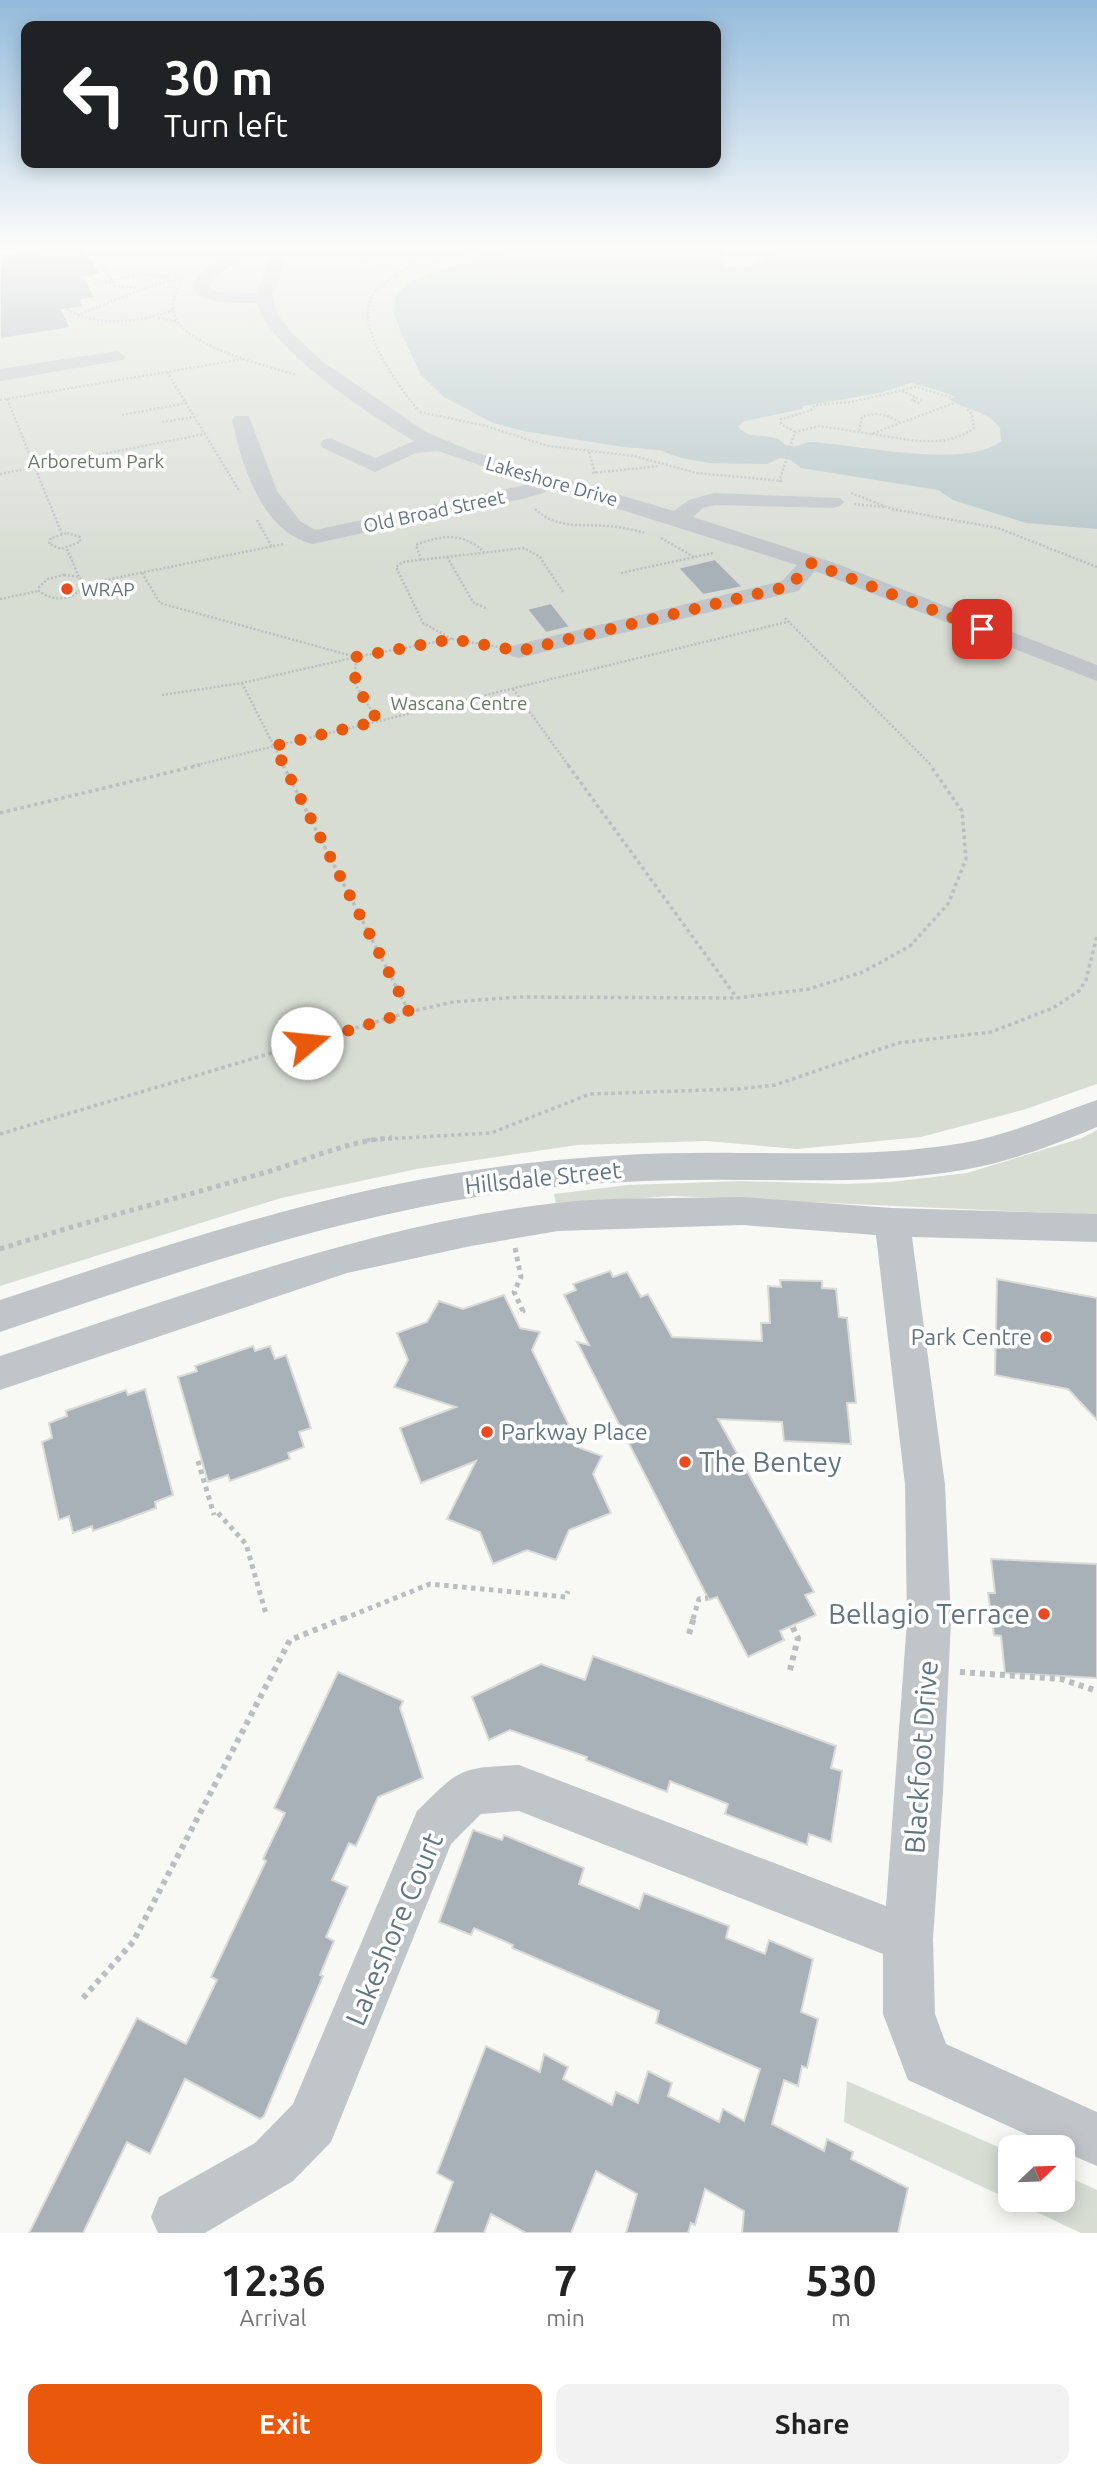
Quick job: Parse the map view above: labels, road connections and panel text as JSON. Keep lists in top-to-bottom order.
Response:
{
  "streets": {
    "street": [
      "Lakeshore Drive",
      "Old Broad Street",
      "Hillsdale Street",
      "Blackfoot Drive",
      "Lakeshore Court"
    ]
  },
  "crossings": [
    ["Lakeshore Drive", "Old Broad Street"],
    ["Hillsdale Street", "Blackfoot Drive"],
    ["Blackfoot Drive", "Lakeshore Court"]
  ],
  "parks": ["Arboretum Park", "Wascana Centre"],
  "places": [
    "WRAP",
    "Park Centre",
    "Parkway Place",
    "The Bentey",
    "Bellagio Terrace"
  ],
  "north": "top right",
  "page": {
    "turn": ["30 m", "Turn left"],
    "eta": [
      "12:36",
      "Arrival",
      "7",
      "min",
      "530",
      "m"
    ],
    "buttons": ["Exit", "Share"]
  }
}
